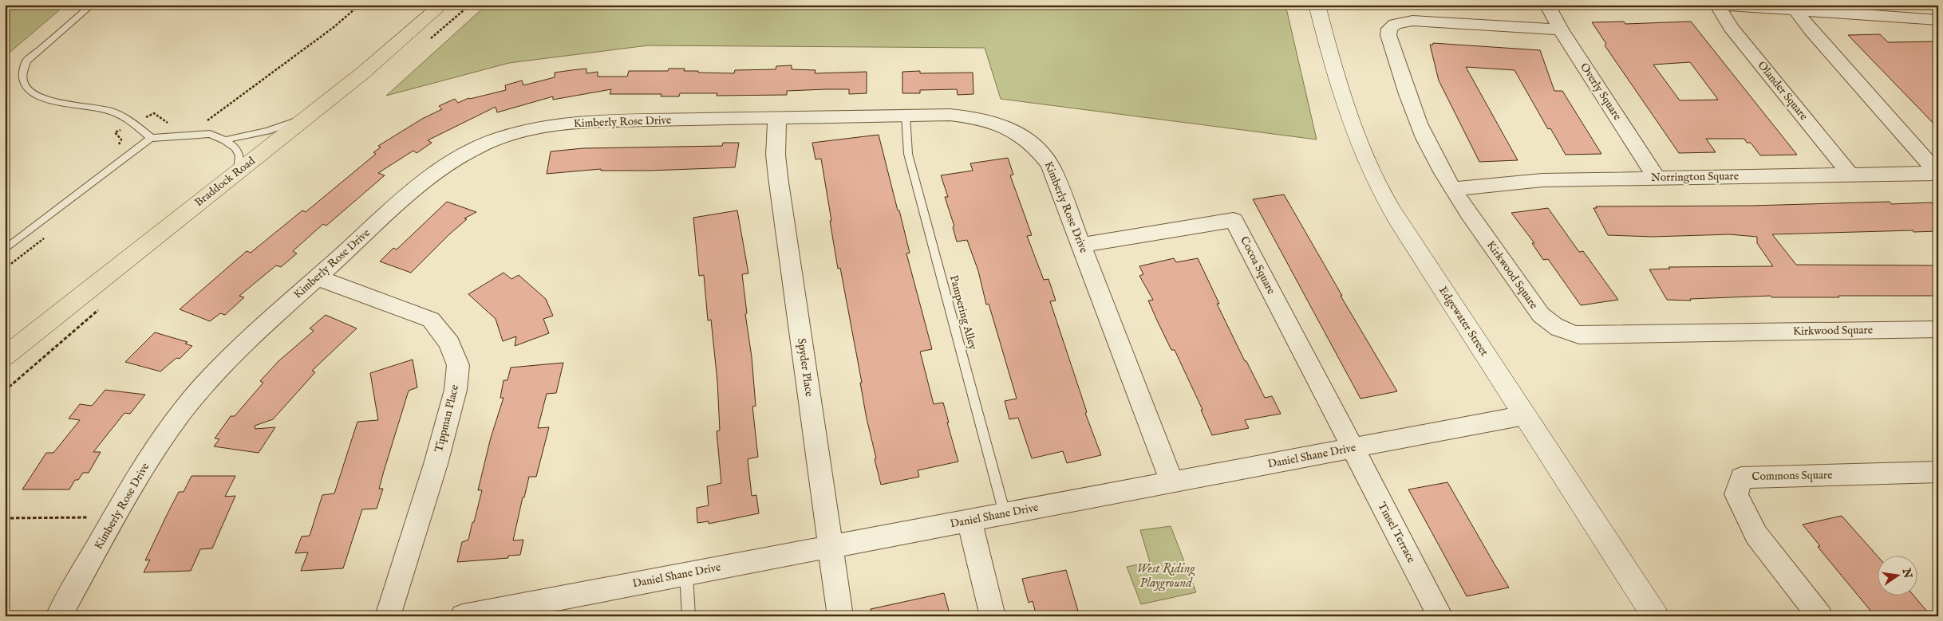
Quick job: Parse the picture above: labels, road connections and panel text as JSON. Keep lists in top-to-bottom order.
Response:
{
  "streets": {
    "main road": ["Braddock Road"],
    "street": [
      "Olander Square",
      "Overly Square",
      "Kimberly Rose Drive",
      "Norrington Square",
      "Cocoa Square",
      "Kirkwood Square",
      "Edgewater Street",
      "Spyder Place",
      "Tippman Place",
      "Daniel Shane Drive",
      "Commons Square",
      "Tinsel Terrace"
    ],
    "lane": ["Pampering Alley"]
  },
  "crossings": [
    ["Olander Square", "Norrington Square"],
    ["Overly Square", "Norrington Square"],
    ["Overly Square", "Kirkwood Square"],
    ["Kimberly Rose Drive", "Cocoa Square"],
    ["Kimberly Rose Drive", "Pampering Alley"],
    ["Kimberly Rose Drive", "Spyder Place"],
    ["Kimberly Rose Drive", "Tippman Place"],
    ["Kimberly Rose Drive", "Daniel Shane Drive"],
    ["Norrington Square", "Kirkwood Square"],
    ["Cocoa Square", "Daniel Shane Drive"],
    ["Cocoa Square", "Tinsel Terrace"],
    ["Pampering Alley", "Daniel Shane Drive"],
    ["Edgewater Street", "Daniel Shane Drive"],
    ["Spyder Place", "Daniel Shane Drive"],
    ["Daniel Shane Drive", "Tinsel Terrace"]
  ],
  "parks": ["West Riding Playground"],
  "north": "right"
}
